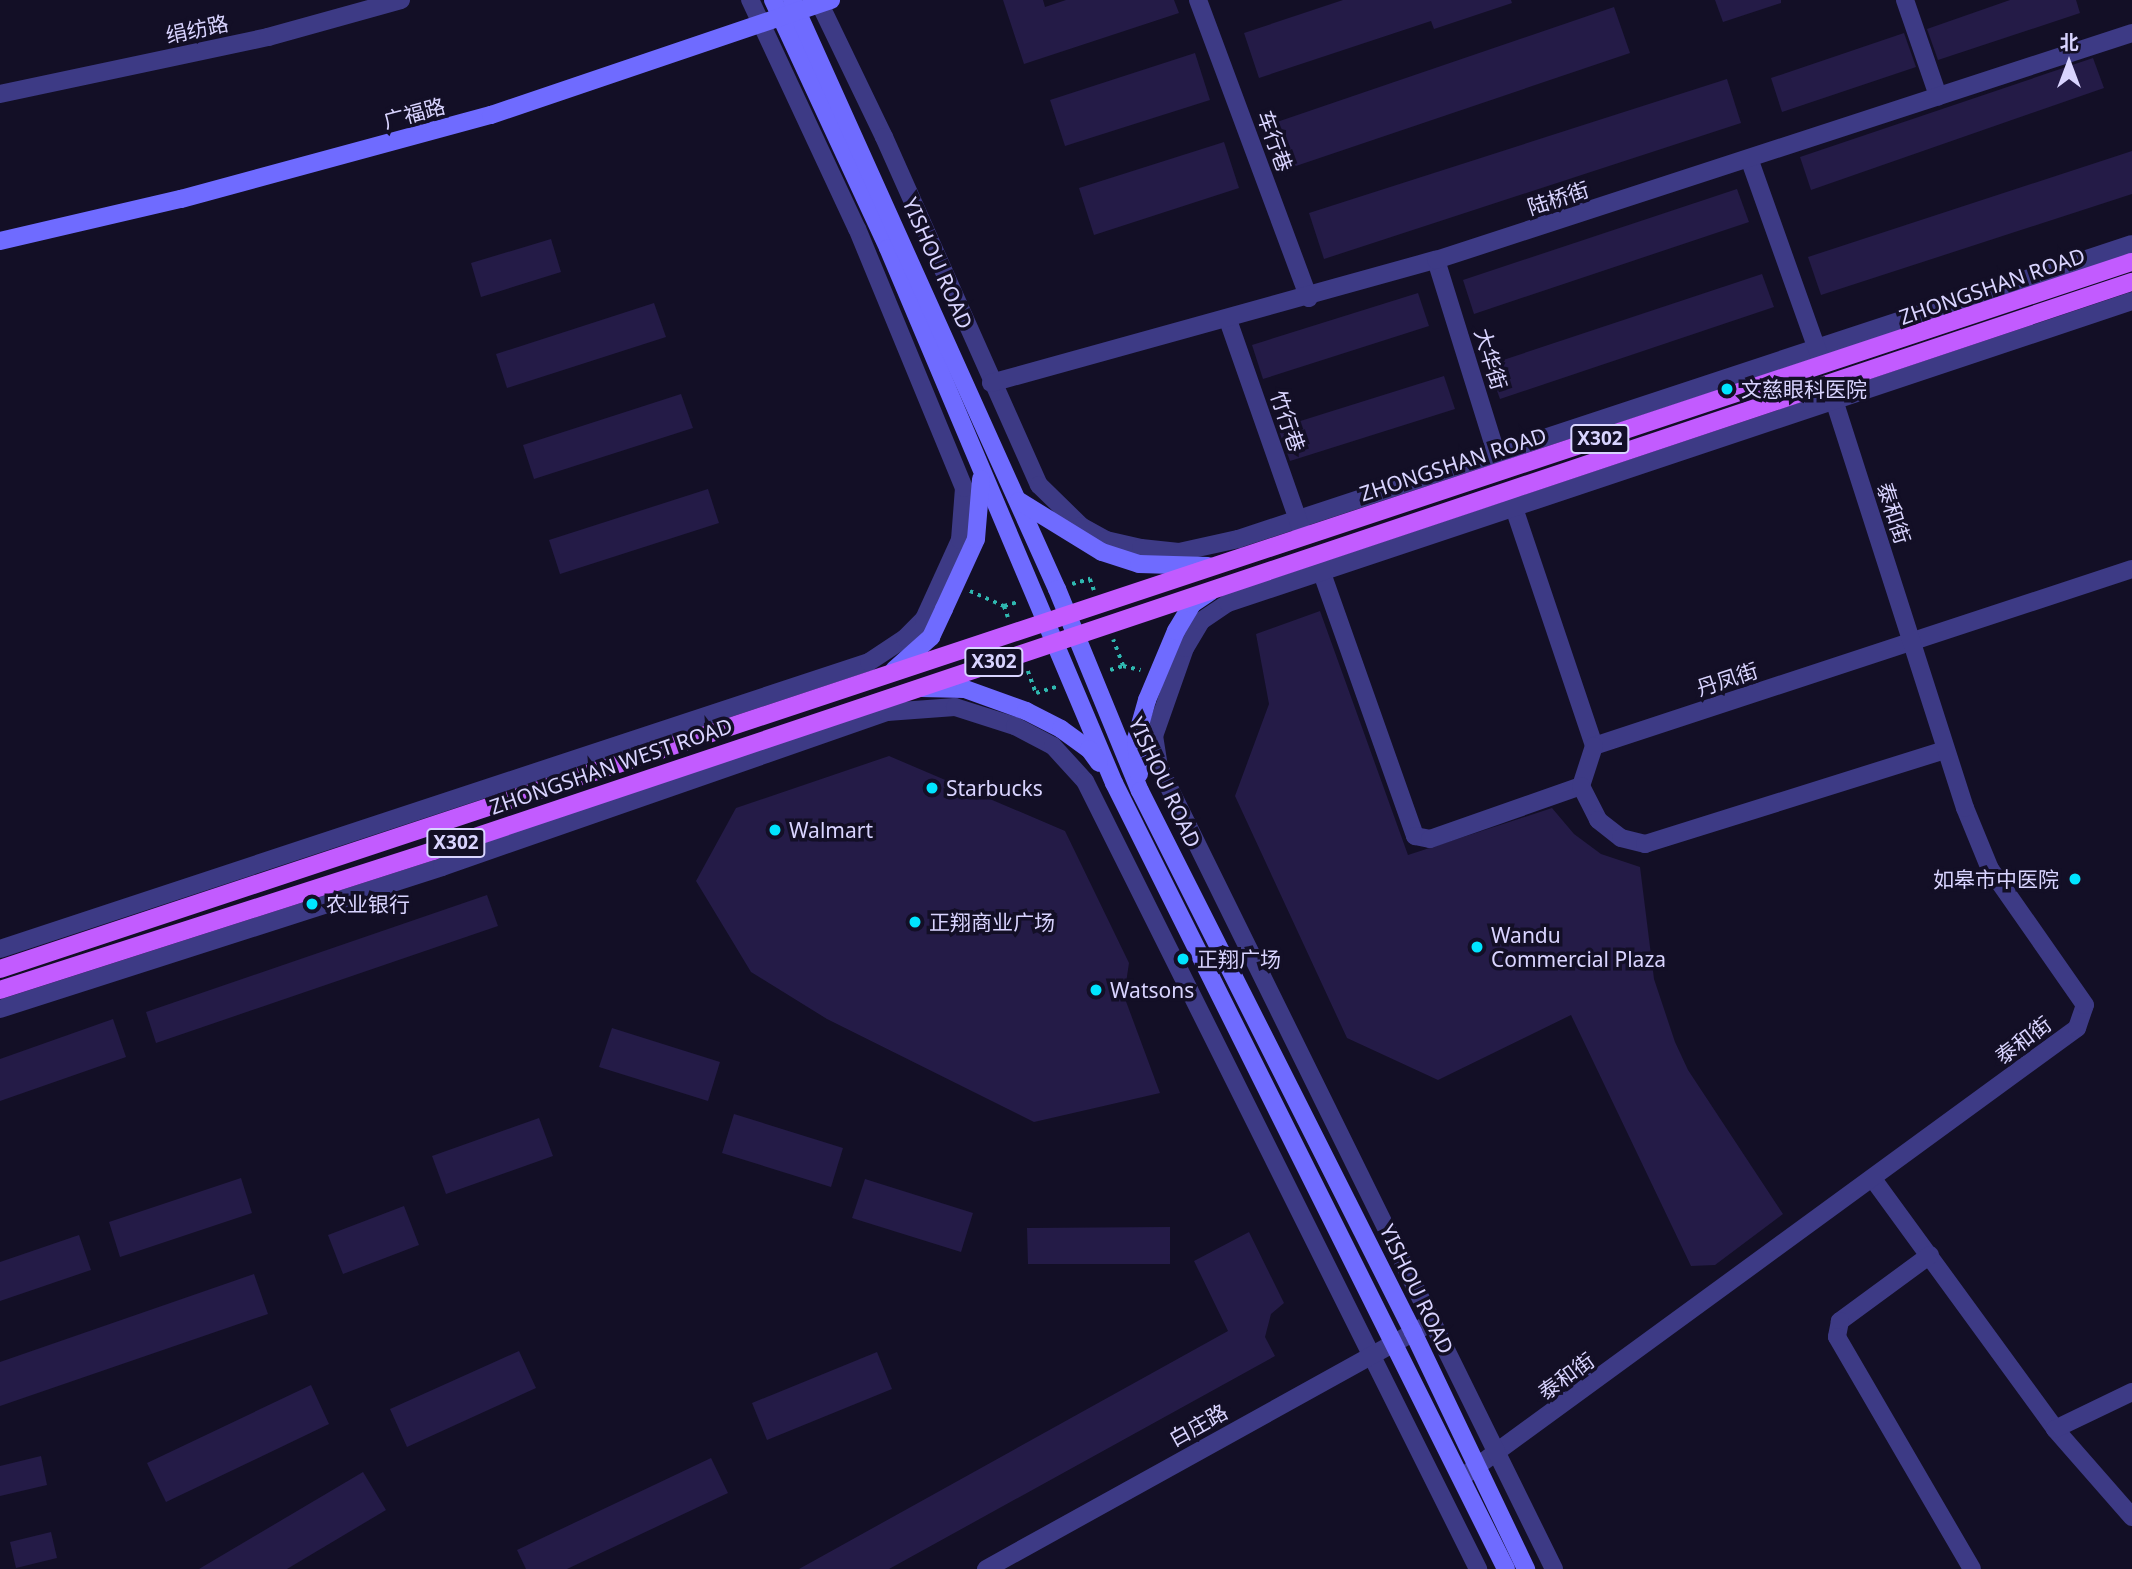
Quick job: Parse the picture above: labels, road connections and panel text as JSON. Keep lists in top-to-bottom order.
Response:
{
  "streets": {
    "main road": [
      "广福路",
      "YISHOU ROAD",
      "ZHONGSHAN ROAD",
      "X302",
      "ZHONGSHAN WEST ROAD"
    ],
    "street": [
      "绢纺路",
      "车行巷",
      "陆桥街",
      "大华街",
      "竹行巷",
      "泰和街",
      "丹凤街",
      "白庄路"
    ]
  },
  "crossings": [
    ["广福路", "YISHOU ROAD"],
    ["车行巷", "陆桥街"],
    ["陆桥街", "大华街"],
    ["陆桥街", "竹行巷"],
    ["陆桥街", "泰和街"],
    ["YISHOU ROAD", "ZHONGSHAN ROAD"],
    ["YISHOU ROAD", "泰和街"],
    ["YISHOU ROAD", "ZHONGSHAN WEST ROAD"],
    ["YISHOU ROAD", "白庄路"],
    ["ZHONGSHAN ROAD", "大华街"],
    ["ZHONGSHAN ROAD", "竹行巷"],
    ["ZHONGSHAN ROAD", "泰和街"],
    ["ZHONGSHAN ROAD", "ZHONGSHAN WEST ROAD"],
    ["泰和街", "丹凤街"]
  ],
  "places": [
    "文慈眼科医院",
    "Starbucks",
    "Walmart",
    "如皋市中医院",
    "农业银行",
    "正翔商业广场",
    "Wandu Commercial Plaza",
    "正翔广场",
    "Watsons"
  ],
  "north": "top"
}
